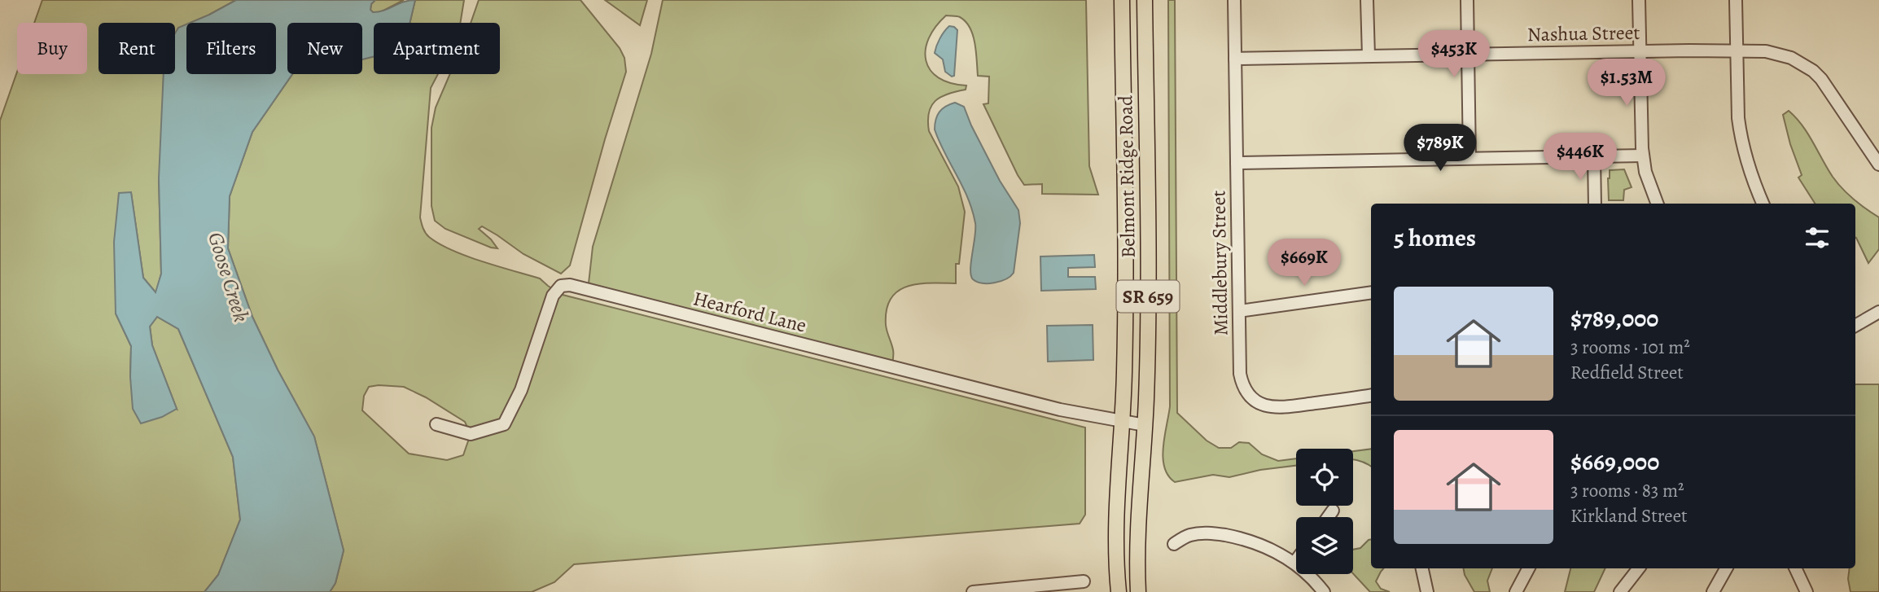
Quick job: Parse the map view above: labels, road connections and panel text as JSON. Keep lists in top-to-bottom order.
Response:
{
  "streets": {
    "main road": ["Belmont Ridge Road", "SR 659"],
    "street": ["Nashua Street", "Middlebury Street", "Hearford Lane"]
  },
  "crossings": [
    ["Nashua Street", "Middlebury Street"],
    ["Belmont Ridge Road", "Hearford Lane"]
  ],
  "water": ["Goose Creek"],
  "page": {
    "chip": [
      "Buy",
      "Rent",
      "Filters",
      "New",
      "Apartment"
    ],
    "price": [
      "$453K",
      "$1.53M",
      "$789K",
      "$446K",
      "$669K"
    ],
    "heading": "5 homes",
    "list": [
      {
        "name": "$789,000",
        "note": "3 rooms · 101 m² · Redfield Street"
      },
      {
        "name": "$669,000",
        "note": "3 rooms · 83 m² · Kirkland Street"
      }
    ]
  }
}
